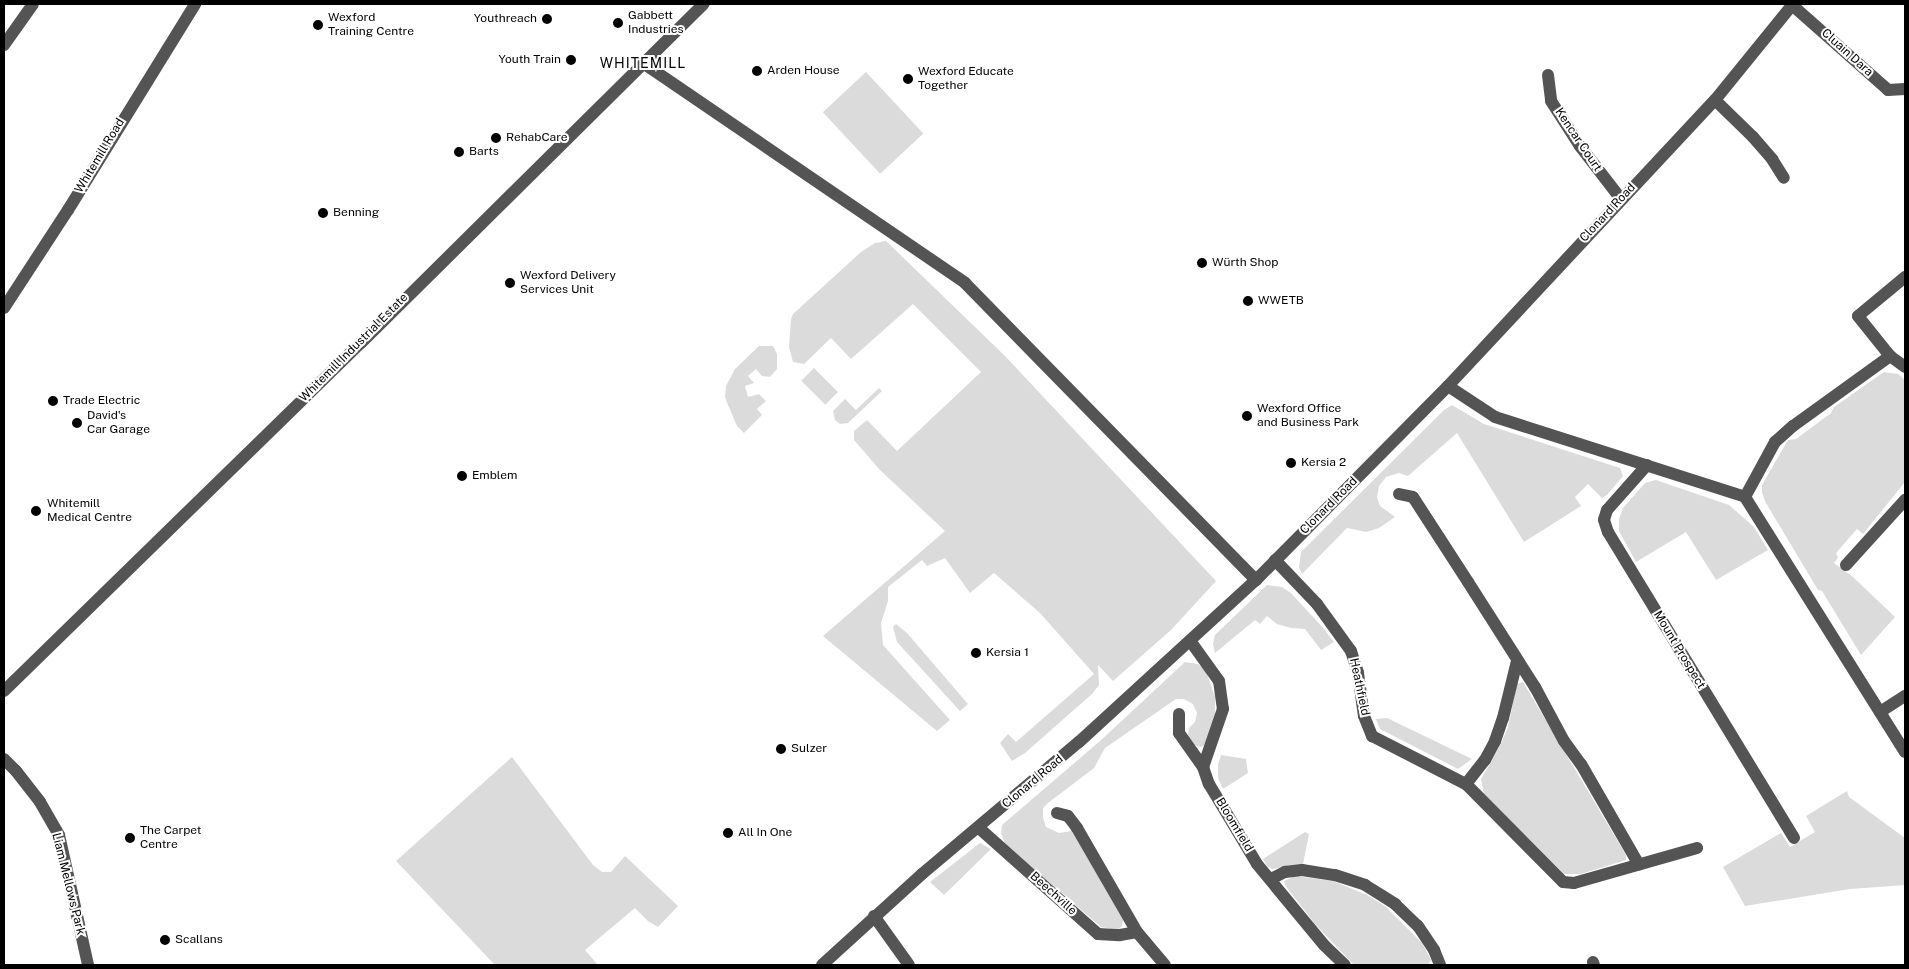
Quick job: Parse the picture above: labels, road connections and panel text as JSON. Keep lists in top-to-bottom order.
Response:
{
  "streets": {
    "street": [
      "Cluain Dara",
      "Kencar Court",
      "Whitemill Road",
      "Clonard Road",
      "Whitemill Industrial Estate",
      "Mount Prospect",
      "Heathfield",
      "Bloomfield",
      "Liam Mellows Park",
      "Beechville"
    ]
  },
  "crossings": [
    ["Cluain Dara", "Clonard Road"],
    ["Kencar Court", "Clonard Road"],
    ["Clonard Road", "Heathfield"],
    ["Clonard Road", "Beechville"]
  ],
  "districts": ["WHITEMILL"],
  "places": [
    "Youthreach",
    "Gabbett Industries",
    "Wexford Training Centre",
    "Youth Train",
    "Arden House",
    "Wexford Educate Together",
    "RehabCare",
    "Barts",
    "Benning",
    "Würth Shop",
    "Wexford Delivery Services Unit",
    "WWETB",
    "Trade Electric",
    "Wexford Office and Business Park",
    "David's Car Garage",
    "Kersia 2",
    "Emblem",
    "Whitemill Medical Centre",
    "Kersia 1",
    "Sulzer",
    "All In One",
    "The Carpet Centre",
    "Scallans"
  ]
}
